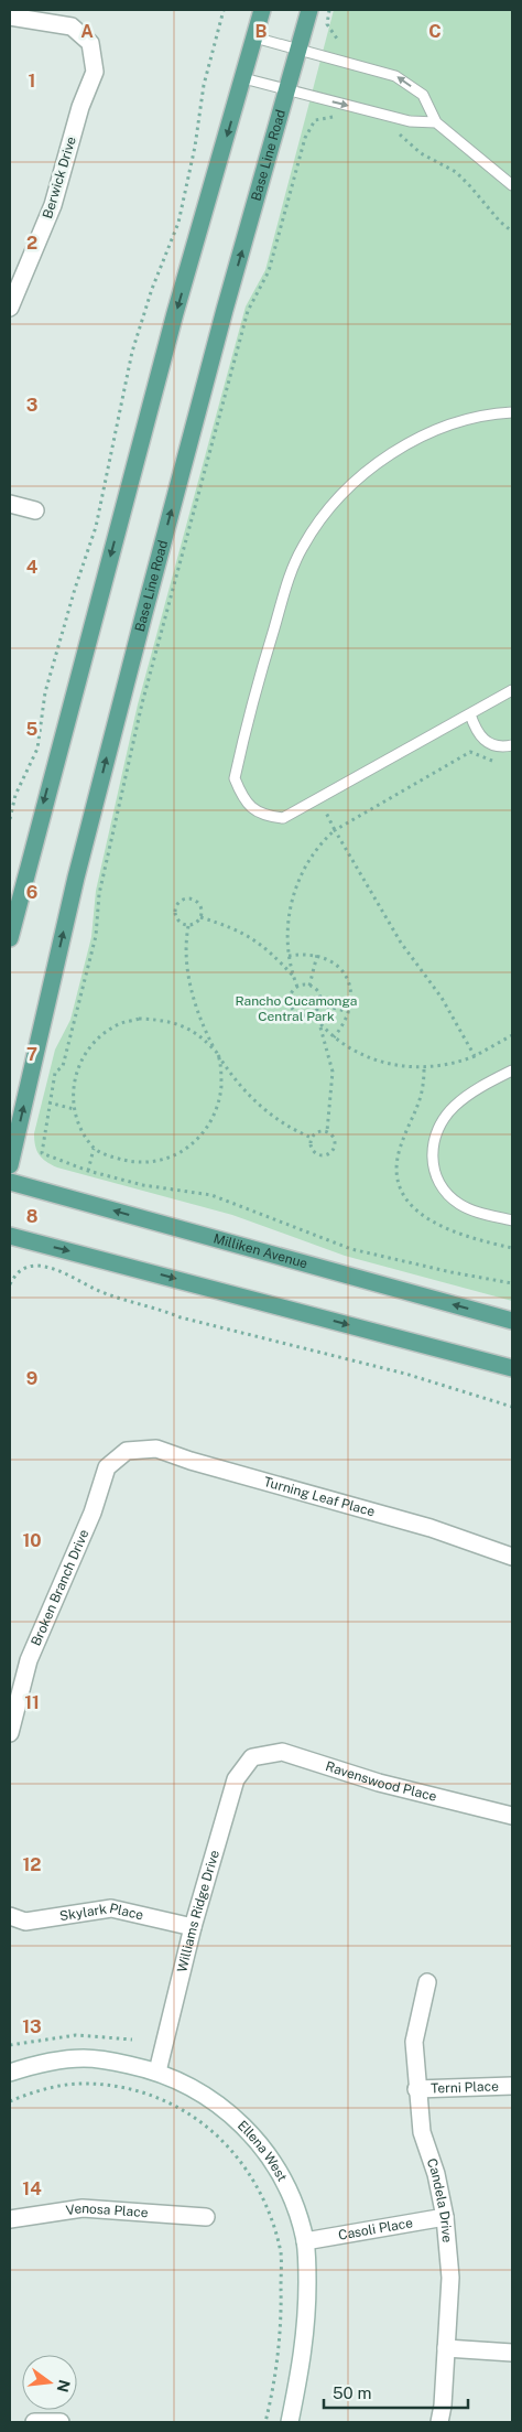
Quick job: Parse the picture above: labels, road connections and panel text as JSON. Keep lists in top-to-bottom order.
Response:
{
  "streets": {
    "main road": ["Base Line Road", "Milliken Avenue"],
    "street": [
      "Berwick Drive",
      "Turning Leaf Place",
      "Broken Branch Drive",
      "Ravenswood Place",
      "Williams Ridge Drive",
      "Skylark Place",
      "Terni Place",
      "Ellena West",
      "Candela Drive",
      "Venosa Place",
      "Casoli Place"
    ]
  },
  "crossings": [
    ["Turning Leaf Place", "Broken Branch Drive"],
    ["Ravenswood Place", "Williams Ridge Drive"],
    ["Williams Ridge Drive", "Skylark Place"],
    ["Williams Ridge Drive", "Ellena West"],
    ["Terni Place", "Candela Drive"],
    ["Ellena West", "Casoli Place"],
    ["Candela Drive", "Casoli Place"]
  ],
  "parks": ["Rancho Cucamonga Central Park"],
  "scale_bar": "50 m",
  "north": "right",
  "grid": {
    "columns": ["A", "B", "C"],
    "rows": [
      "1",
      "2",
      "3",
      "4",
      "5",
      "6",
      "7",
      "8",
      "9",
      "10",
      "11",
      "12",
      "13",
      "14"
    ]
  }
}
